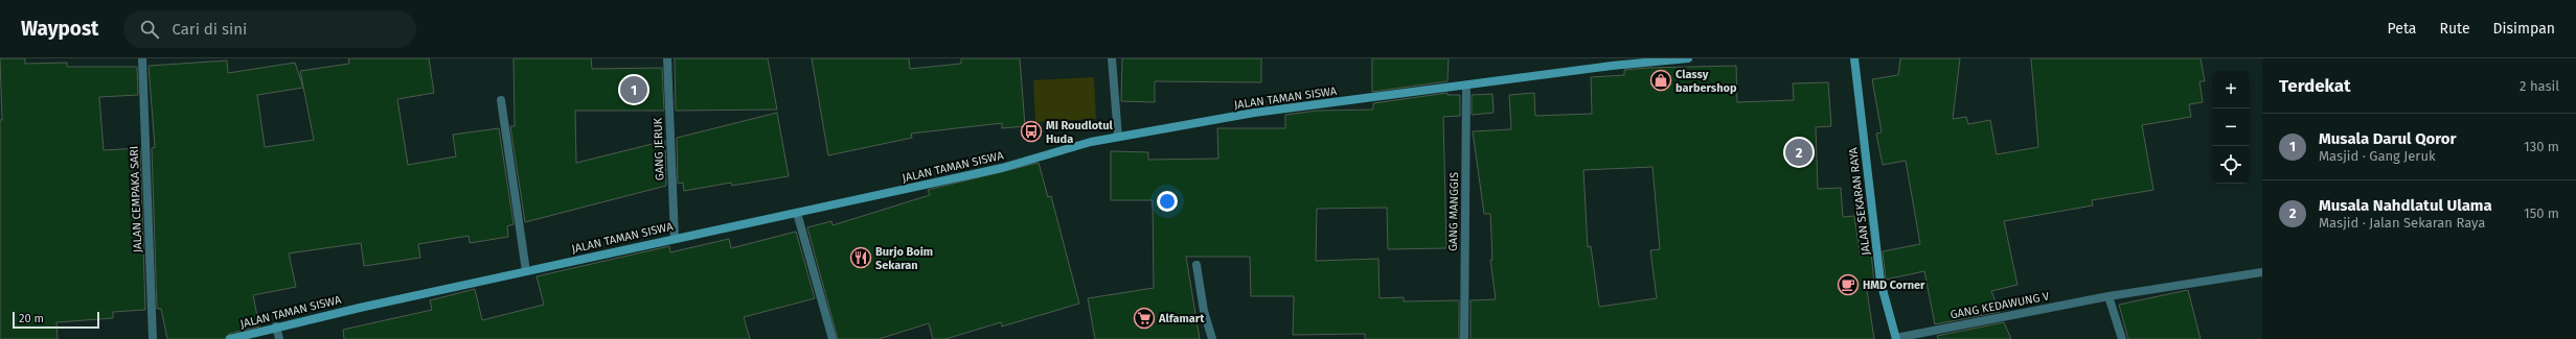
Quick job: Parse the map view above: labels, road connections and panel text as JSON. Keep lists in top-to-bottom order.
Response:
{
  "streets": {
    "main road": ["JALAN TAMAN SISWA", "JALAN SEKARAN RAYA"],
    "street": [
      "GANG JERUK",
      "JALAN CEMPAKA SARI",
      "GANG MANGGIS",
      "GANG KEDAWUNG V"
    ]
  },
  "crossings": [
    ["JALAN TAMAN SISWA", "GANG JERUK"],
    ["JALAN TAMAN SISWA", "GANG MANGGIS"],
    ["JALAN SEKARAN RAYA", "GANG KEDAWUNG V"]
  ],
  "places": {
    "shop": ["Classy barbershop"],
    "bus stop": ["MI Roudlotul Huda"],
    "restaurant": ["Burjo Boim Sekaran"],
    "cafe": ["HMD Corner"],
    "supermarket": ["Alfamart"]
  },
  "scale_bar": "20 m",
  "page": {
    "header": "Waypost",
    "search": "Cari di sini",
    "nav": ["Peta", "Rute", "Disimpan"],
    "heading": ["Terdekat", "2 hasil"],
    "map_buttons": ["+", "−"],
    "pins": ["1", "2"],
    "list": [
      {
        "mark": "1",
        "name": "Musala Darul Qoror",
        "note": "Masjid · Gang Jeruk",
        "value": "130 m"
      },
      {
        "mark": "2",
        "name": "Musala Nahdlatul Ulama",
        "note": "Masjid · Jalan Sekaran Raya",
        "value": "150 m"
      }
    ],
    "scale": "20 m"
  }
}
